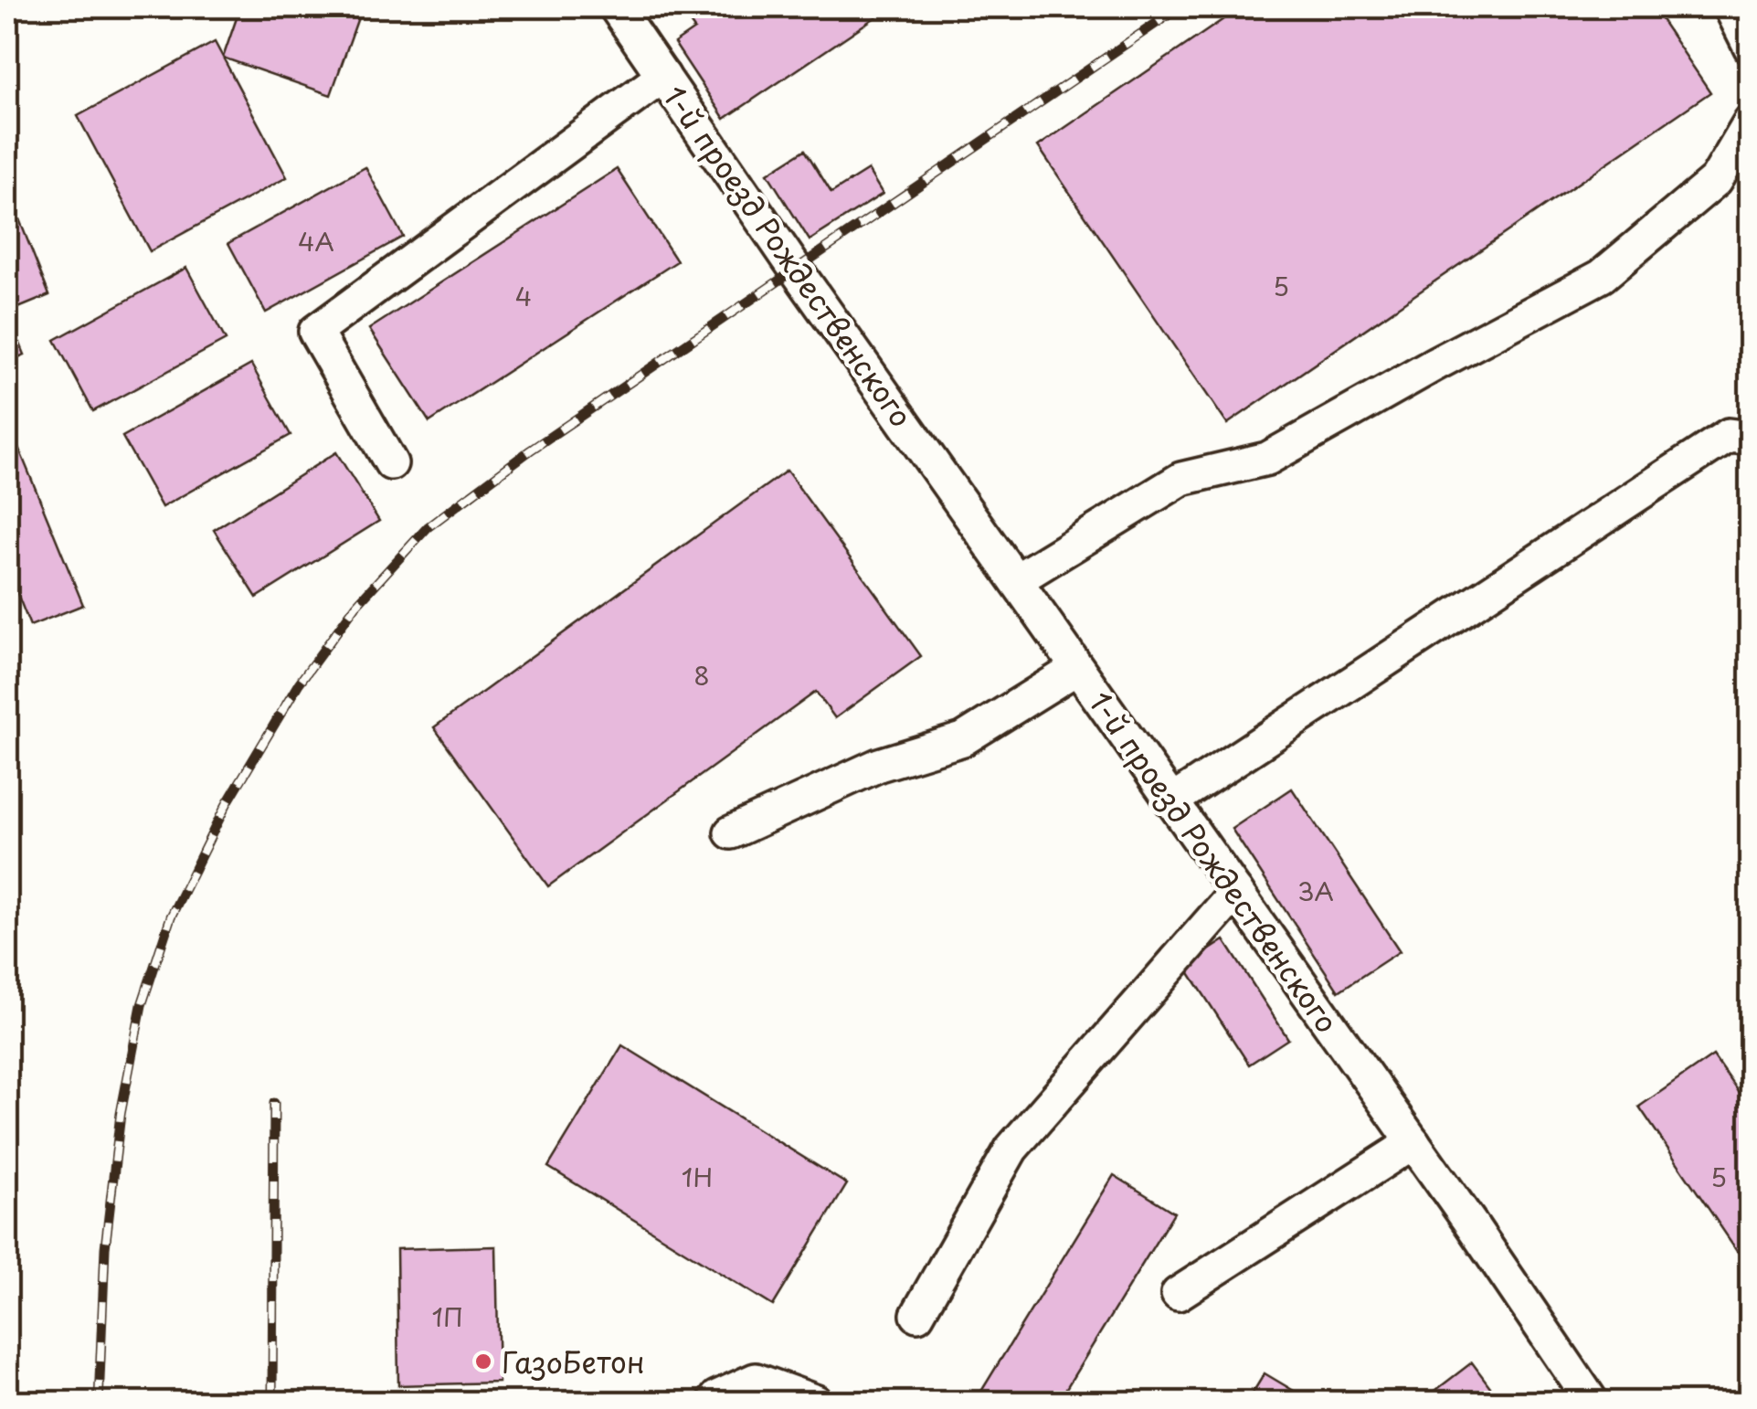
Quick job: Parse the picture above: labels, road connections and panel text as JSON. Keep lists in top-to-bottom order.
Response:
{
  "streets": {
    "street": ["1-й проезд Рождественского"]
  },
  "places": ["ГазоБетон"],
  "house_numbers": [
    "4А",
    "5",
    "4",
    "8",
    "3А",
    "1Н",
    "5",
    "1П"
  ]
}
